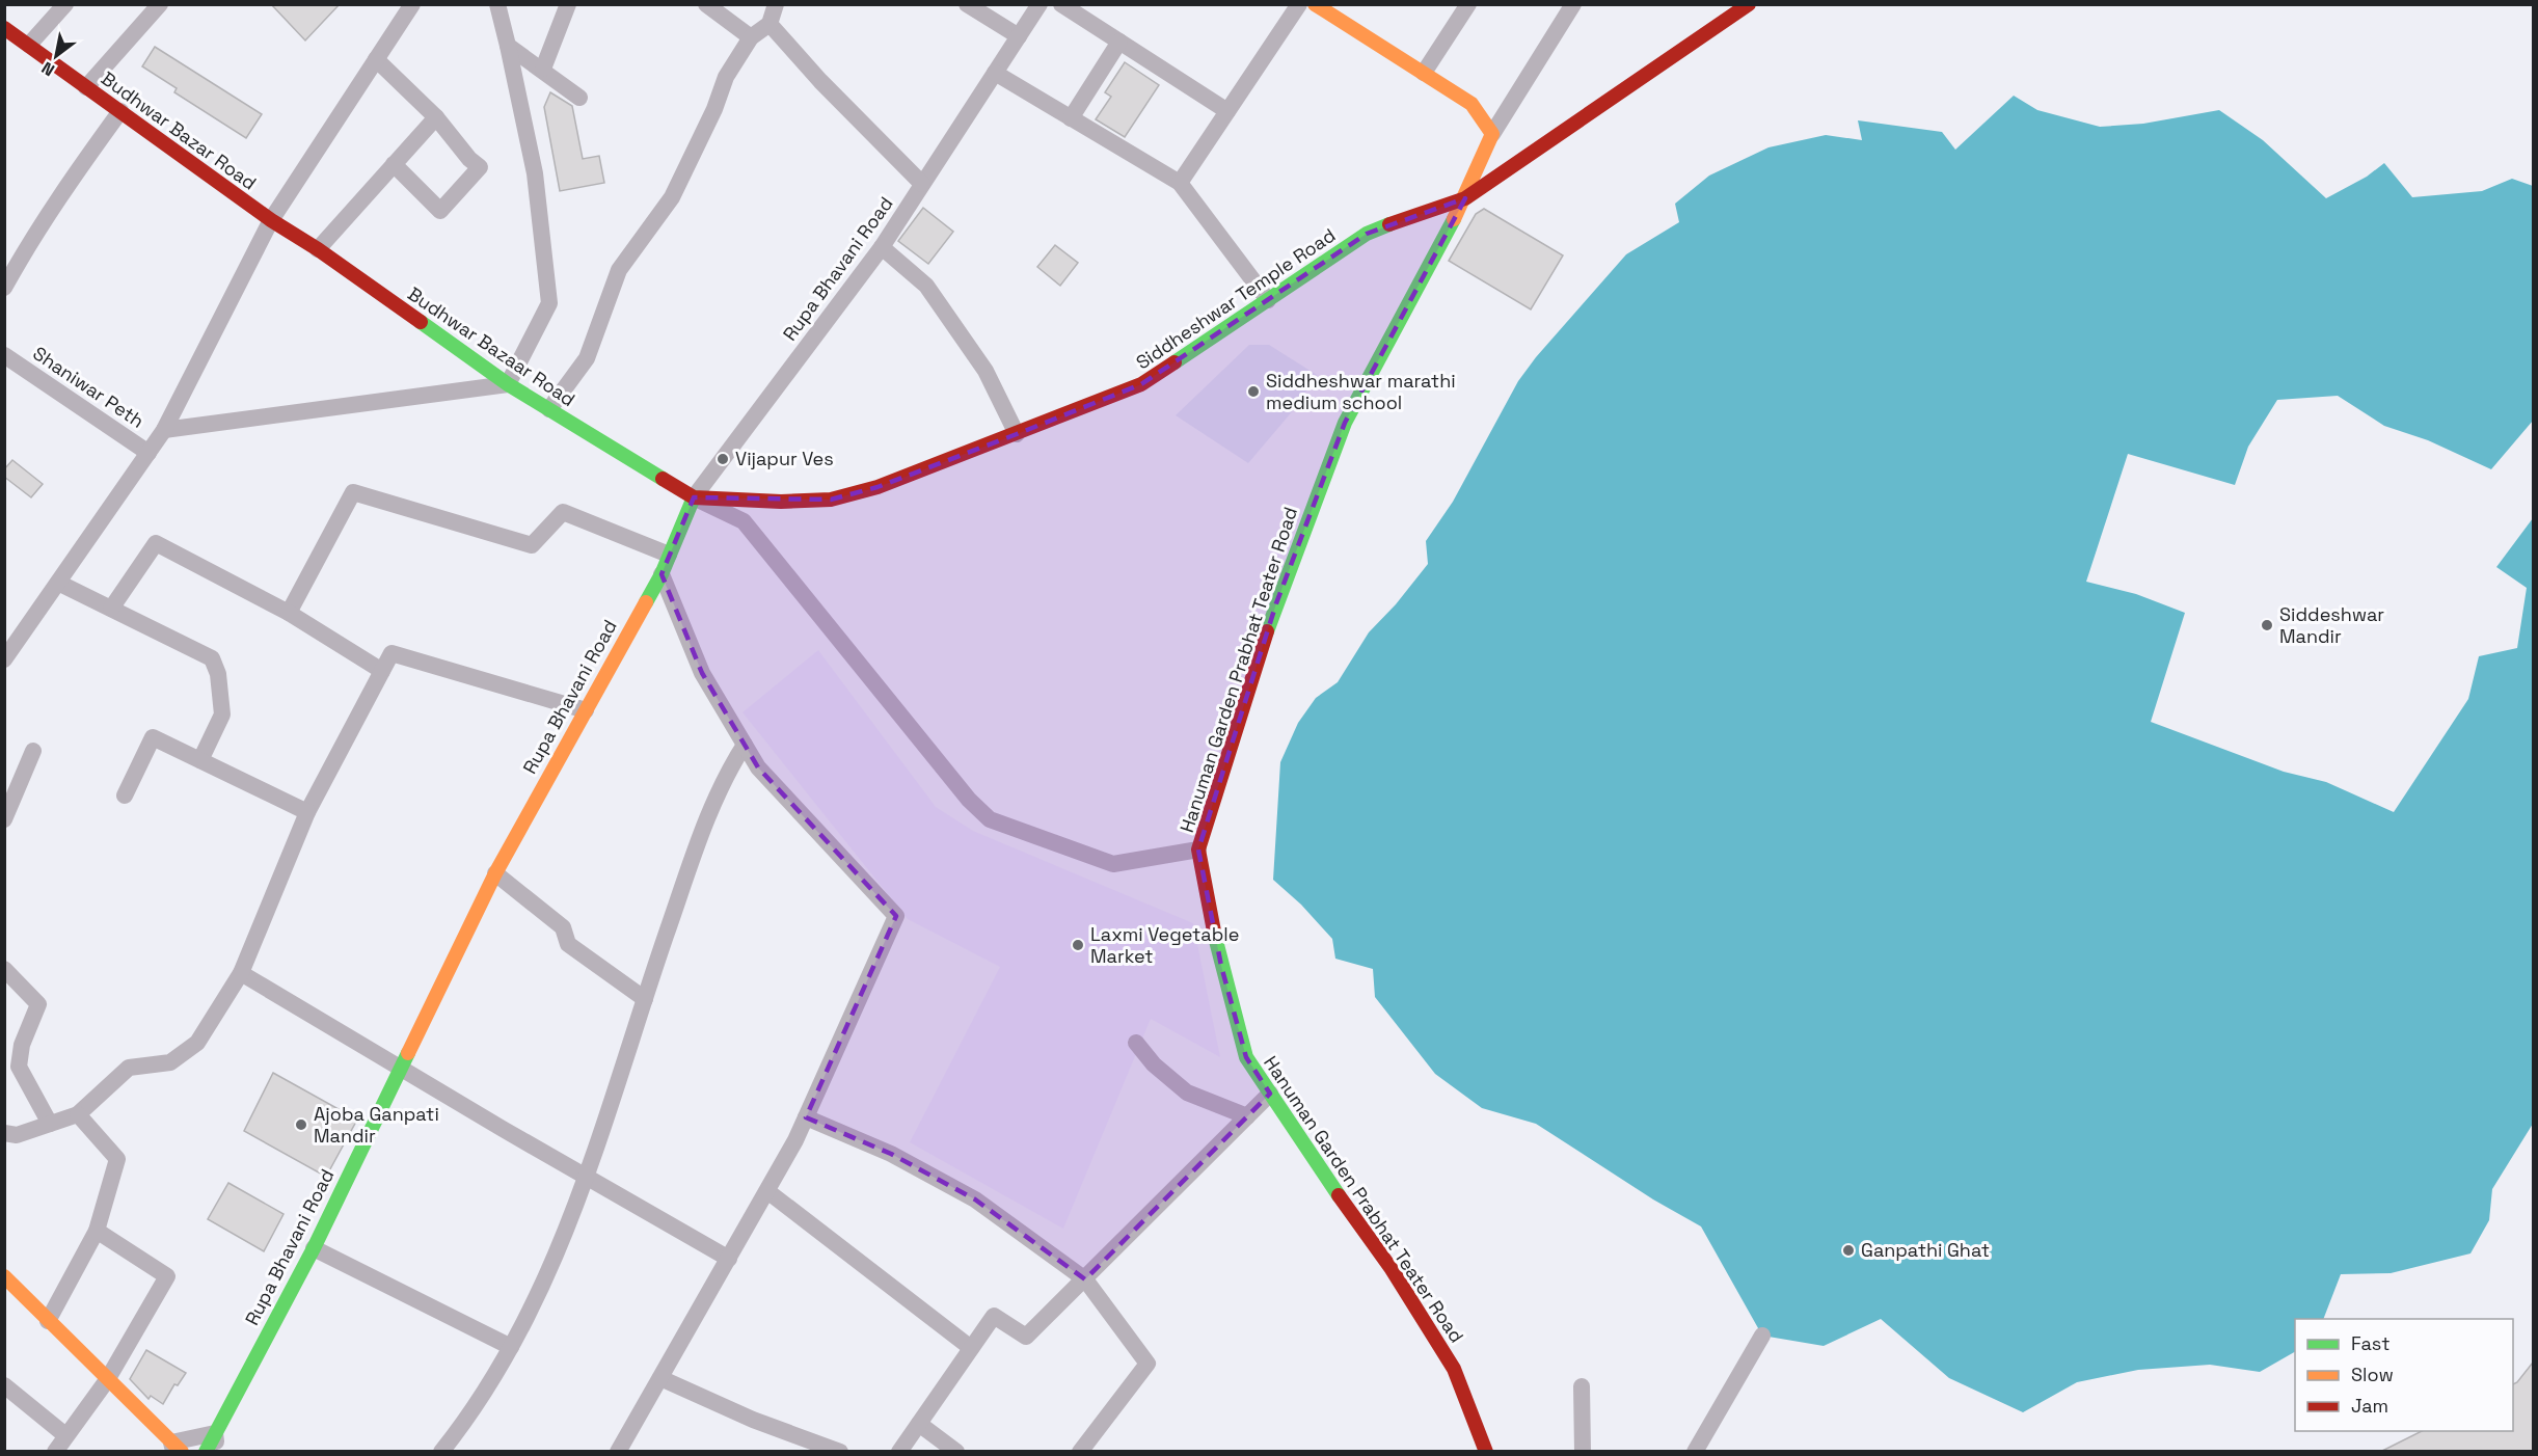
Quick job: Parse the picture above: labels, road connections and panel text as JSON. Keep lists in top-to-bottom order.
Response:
{
  "streets": {
    "main road": [
      "Budhwar Bazar Road",
      "Rupa Bhavani Road",
      "Siddheshwar Temple Road",
      "Budhwar Bazaar Road",
      "Hanuman Garden Prabhat Teater Road"
    ],
    "street": ["Shaniwar Peth"]
  },
  "crossings": [
    ["Budhwar Bazar Road", "Budhwar Bazaar Road"],
    ["Rupa Bhavani Road", "Siddheshwar Temple Road"],
    ["Rupa Bhavani Road", "Budhwar Bazaar Road"],
    ["Siddheshwar Temple Road", "Budhwar Bazaar Road"],
    ["Siddheshwar Temple Road", "Hanuman Garden Prabhat Teater Road"]
  ],
  "places": [
    "Siddheshwar marathi medium school",
    "Vijapur Ves",
    "Siddeshwar Mandir",
    "Laxmi Vegetable Market",
    "Ajoba Ganpati Mandir",
    "Ganpathi Ghat"
  ],
  "legend": ["Fast", "Slow", "Jam"],
  "north": "bottom left"
}
